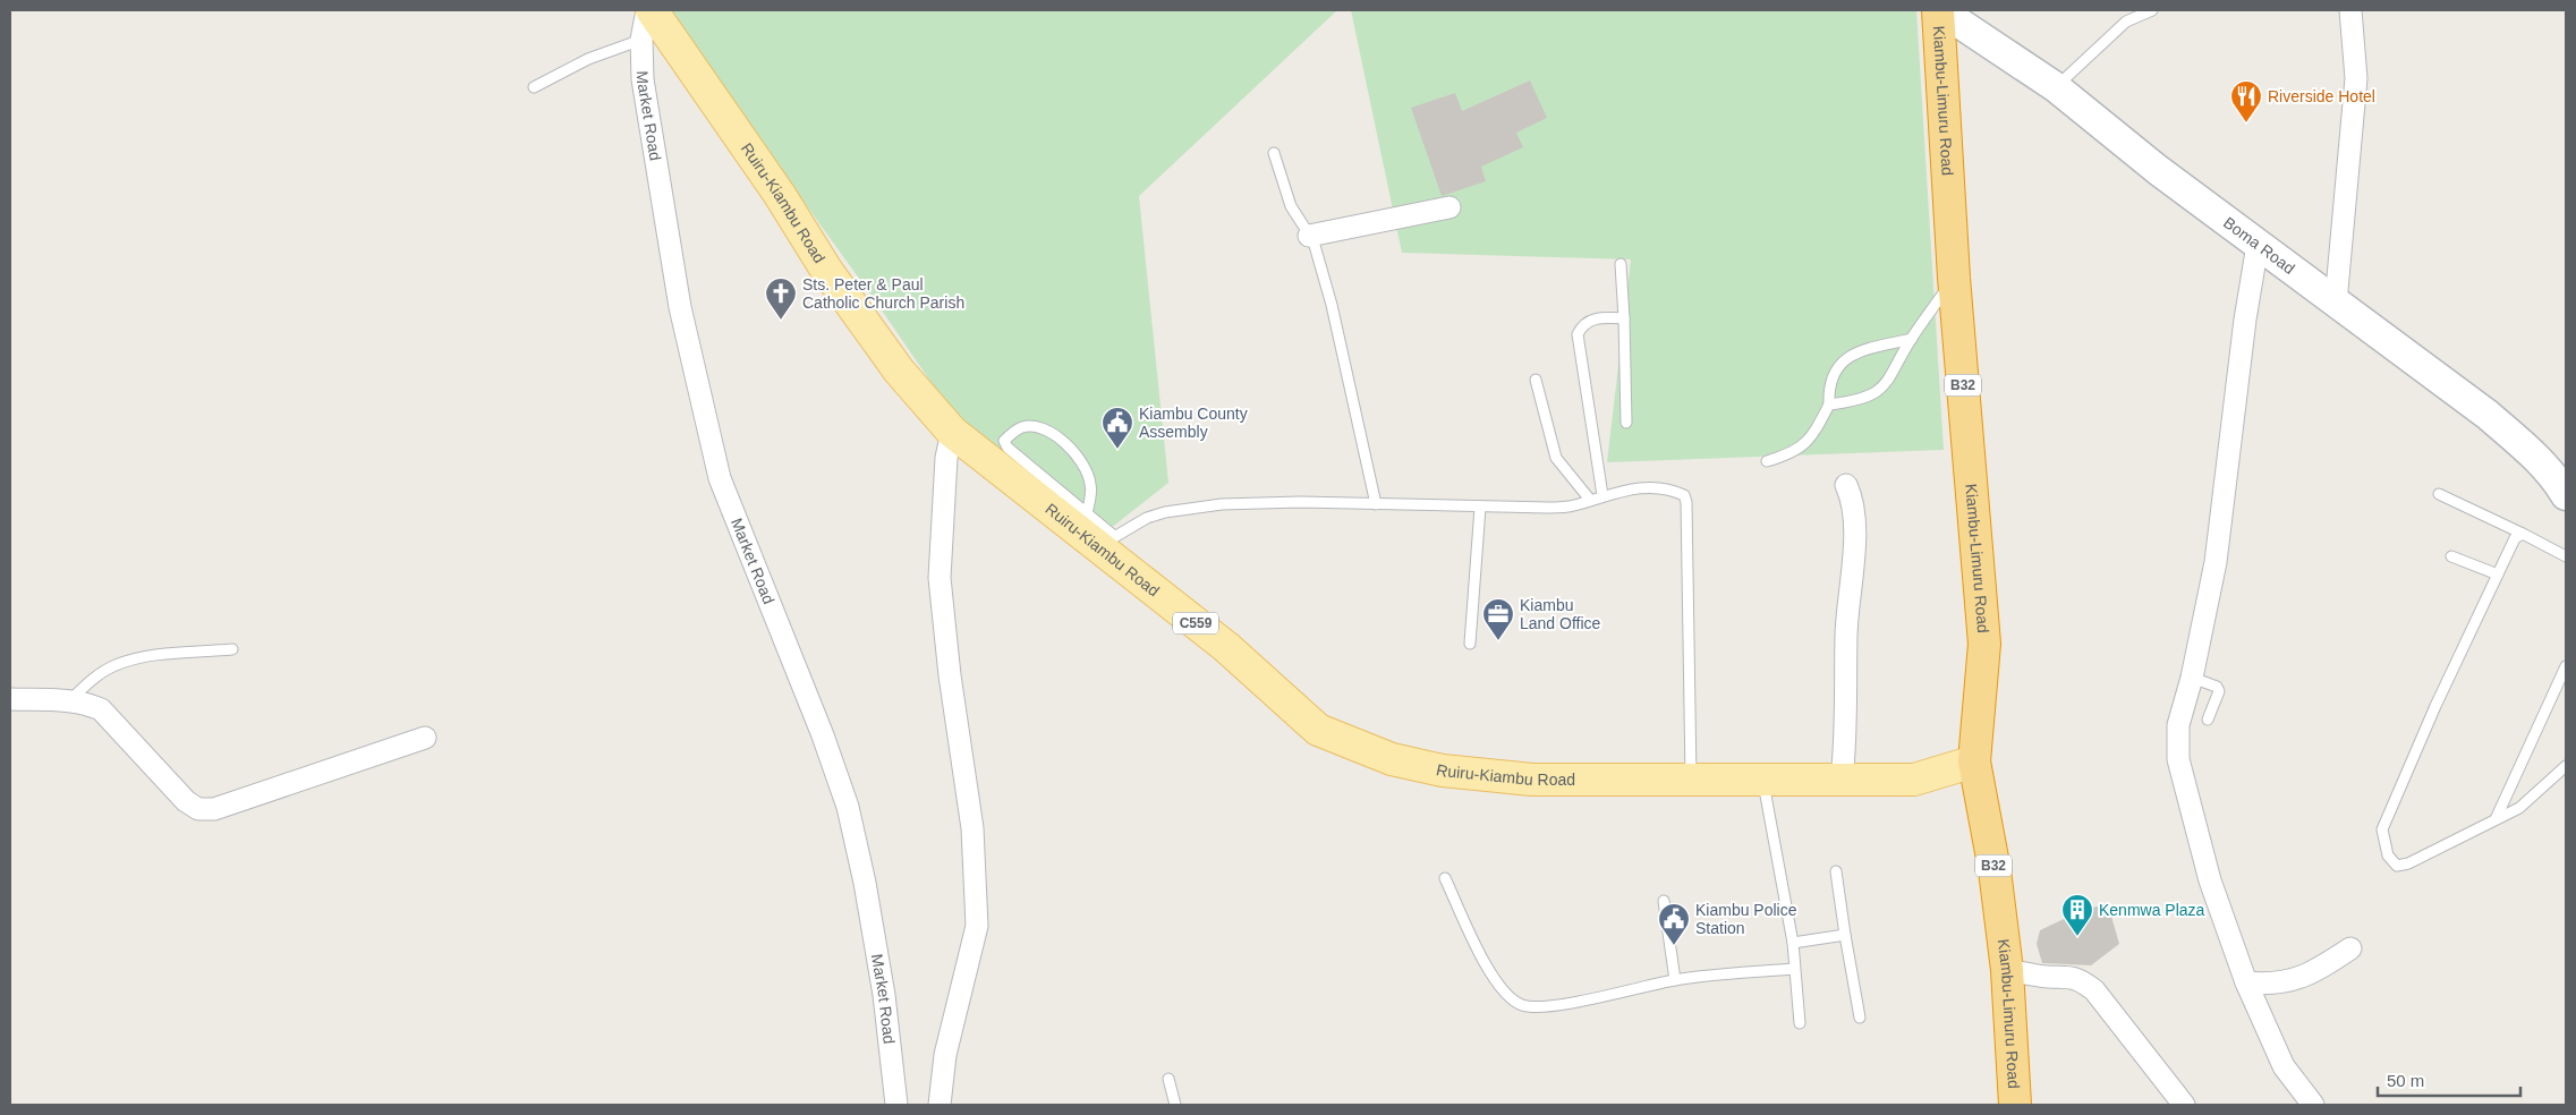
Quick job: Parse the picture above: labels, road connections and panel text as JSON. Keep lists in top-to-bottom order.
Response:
{
  "streets": {
    "highway": ["Kiambu-Limuru Road", "B32"],
    "main road": ["Ruiru-Kiambu Road", "Boma Road", "C559"],
    "street": ["Market Road"]
  },
  "crossings": [
    ["Kiambu-Limuru Road", "Ruiru-Kiambu Road"],
    ["Kiambu-Limuru Road", "Boma Road"],
    ["Market Road", "Ruiru-Kiambu Road"]
  ],
  "places": {
    "restaurant": ["Riverside Hotel"],
    "church": ["Sts. Peter & Paul Catholic Church Parish"],
    "public building": ["Kiambu County Assembly", "Kiambu Police Station"],
    "office": ["Kiambu Land Office"],
    "building": ["Kenmwa Plaza"]
  },
  "scale_bar": "50 m"
}
